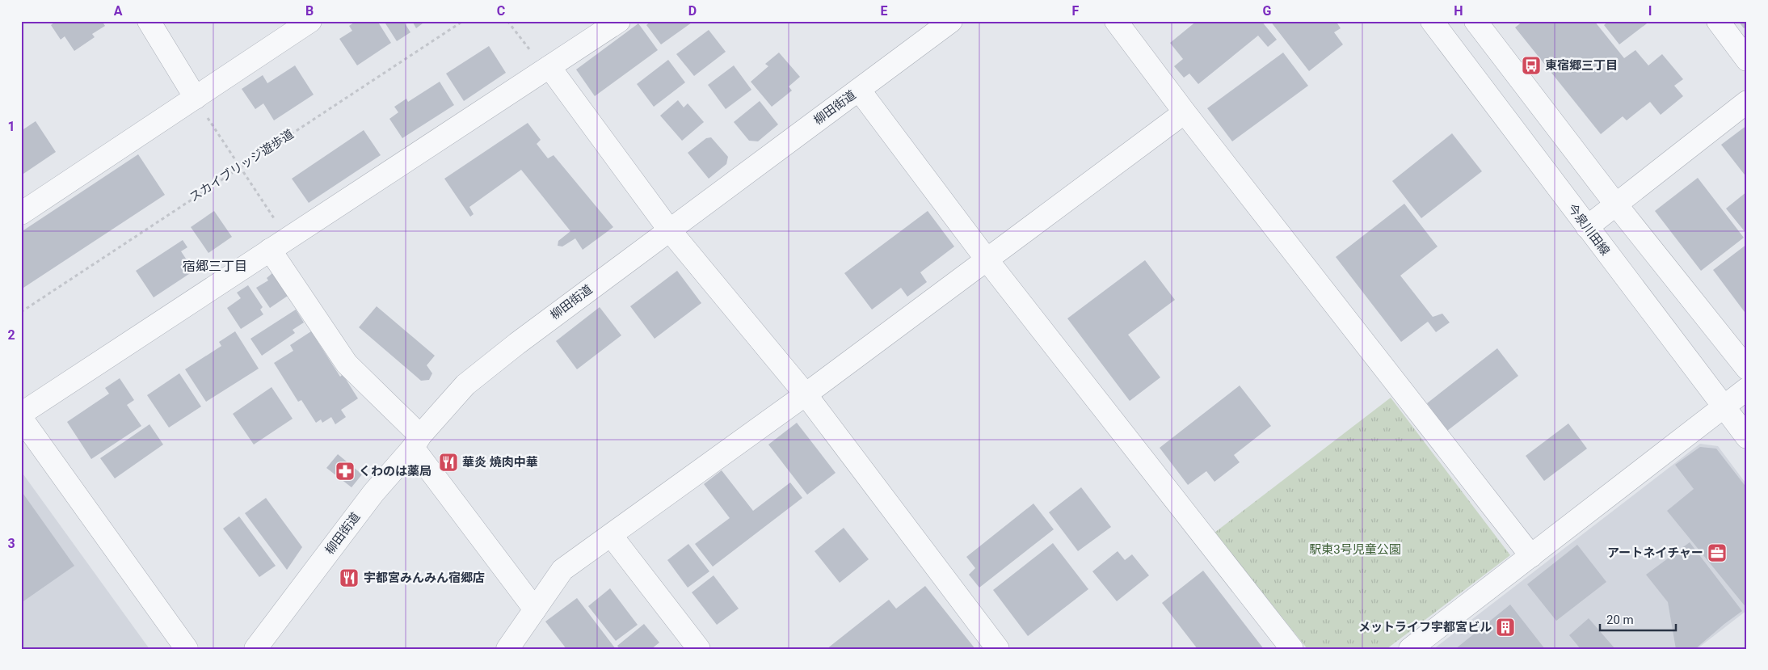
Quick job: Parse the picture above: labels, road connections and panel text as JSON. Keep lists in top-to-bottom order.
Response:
{
  "streets": {
    "street": ["柳田街道", "今泉川田線"],
    "path": ["スカイブリッジ遊歩道"]
  },
  "districts": ["宿郷三丁目"],
  "parks": ["駅東3号児童公園"],
  "places": {
    "bus stop": ["東宿郷三丁目"],
    "restaurant": ["華炎 焼肉中華", "宇都宮みんみん宿郷店"],
    "pharmacy": ["くわのは薬局"],
    "office": ["アートネイチャー"],
    "building": ["メットライフ宇都宮ビル"]
  },
  "scale_bar": "20 m",
  "grid": {
    "columns": [
      "A",
      "B",
      "C",
      "D",
      "E",
      "F",
      "G",
      "H",
      "I"
    ],
    "rows": ["1", "2", "3"]
  }
}
